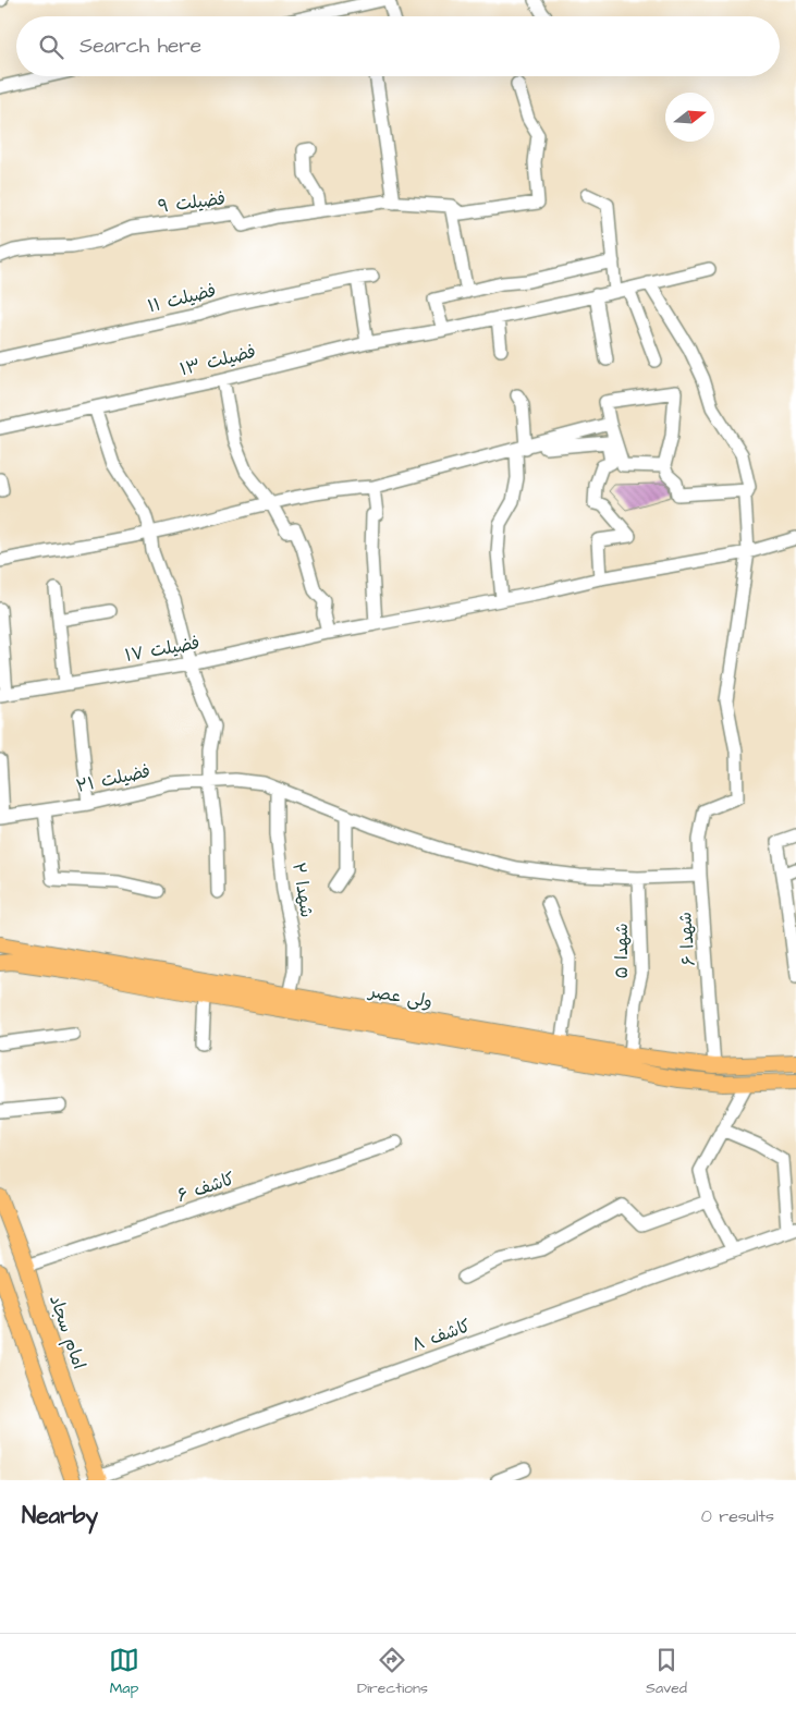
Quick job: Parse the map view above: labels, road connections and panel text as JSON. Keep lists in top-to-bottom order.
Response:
{
  "streets": {
    "main road": ["ولی عصر", "امام سجاد"],
    "street": [
      "فضیلت ۹",
      "فضیلت ۱۱",
      "فضیلت ۱۳",
      "فضیلت ۱۷",
      "فضیلت ۲۱",
      "شهدا ۲",
      "شهدا ۶",
      "شهدا ۵",
      "کاشف ۶",
      "کاشف ۸"
    ]
  },
  "crossings": [
    ["فضیلت ۱۷", "شهدا ۶"],
    ["فضیلت ۲۱", "شهدا ۲"],
    ["فضیلت ۲۱", "شهدا ۶"],
    ["فضیلت ۲۱", "شهدا ۵"],
    ["شهدا ۲", "ولی عصر"],
    ["شهدا ۶", "ولی عصر"],
    ["شهدا ۵", "ولی عصر"],
    ["کاشف ۶", "امام سجاد"],
    ["امام سجاد", "کاشف ۸"]
  ],
  "north": "right",
  "page": {
    "search": "Search here",
    "heading": ["Nearby", "0 results"],
    "nav": ["Map", "Directions", "Saved"]
  }
}
